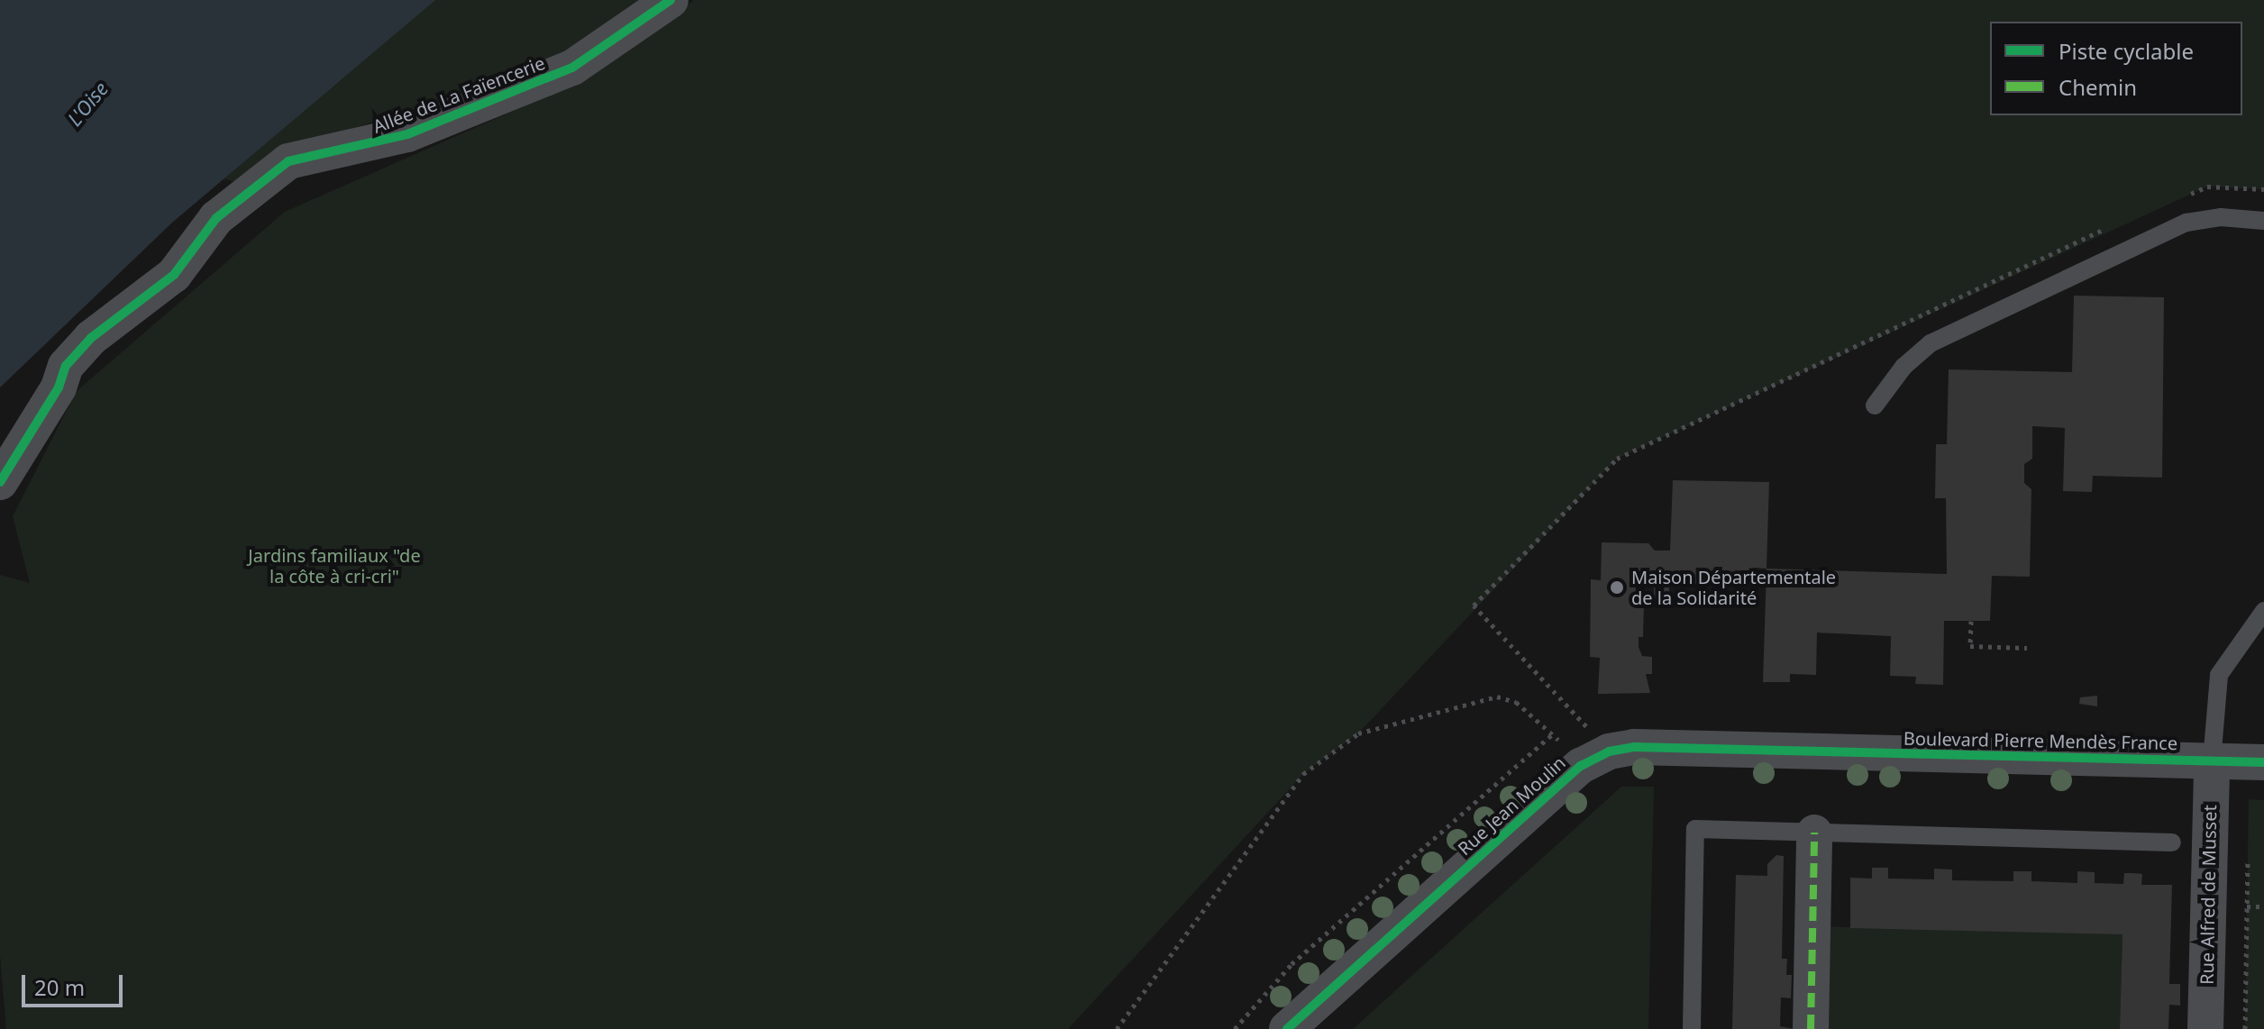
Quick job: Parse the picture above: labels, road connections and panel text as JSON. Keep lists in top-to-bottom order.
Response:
{
  "streets": {
    "street": [
      "Allée de La Faïencerie",
      "Boulevard Pierre Mendès France",
      "Rue Jean Moulin",
      "Rue Alfred de Musset"
    ]
  },
  "crossings": [
    ["Boulevard Pierre Mendès France", "Rue Jean Moulin"],
    ["Boulevard Pierre Mendès France", "Rue Alfred de Musset"]
  ],
  "water": ["L'Oise"],
  "parks": ["Jardins familiaux \"de la côte à cri-cri\""],
  "places": ["Maison Départementale de la Solidarité"],
  "legend": ["Piste cyclable", "Chemin"],
  "scale_bar": "20 m"
}
